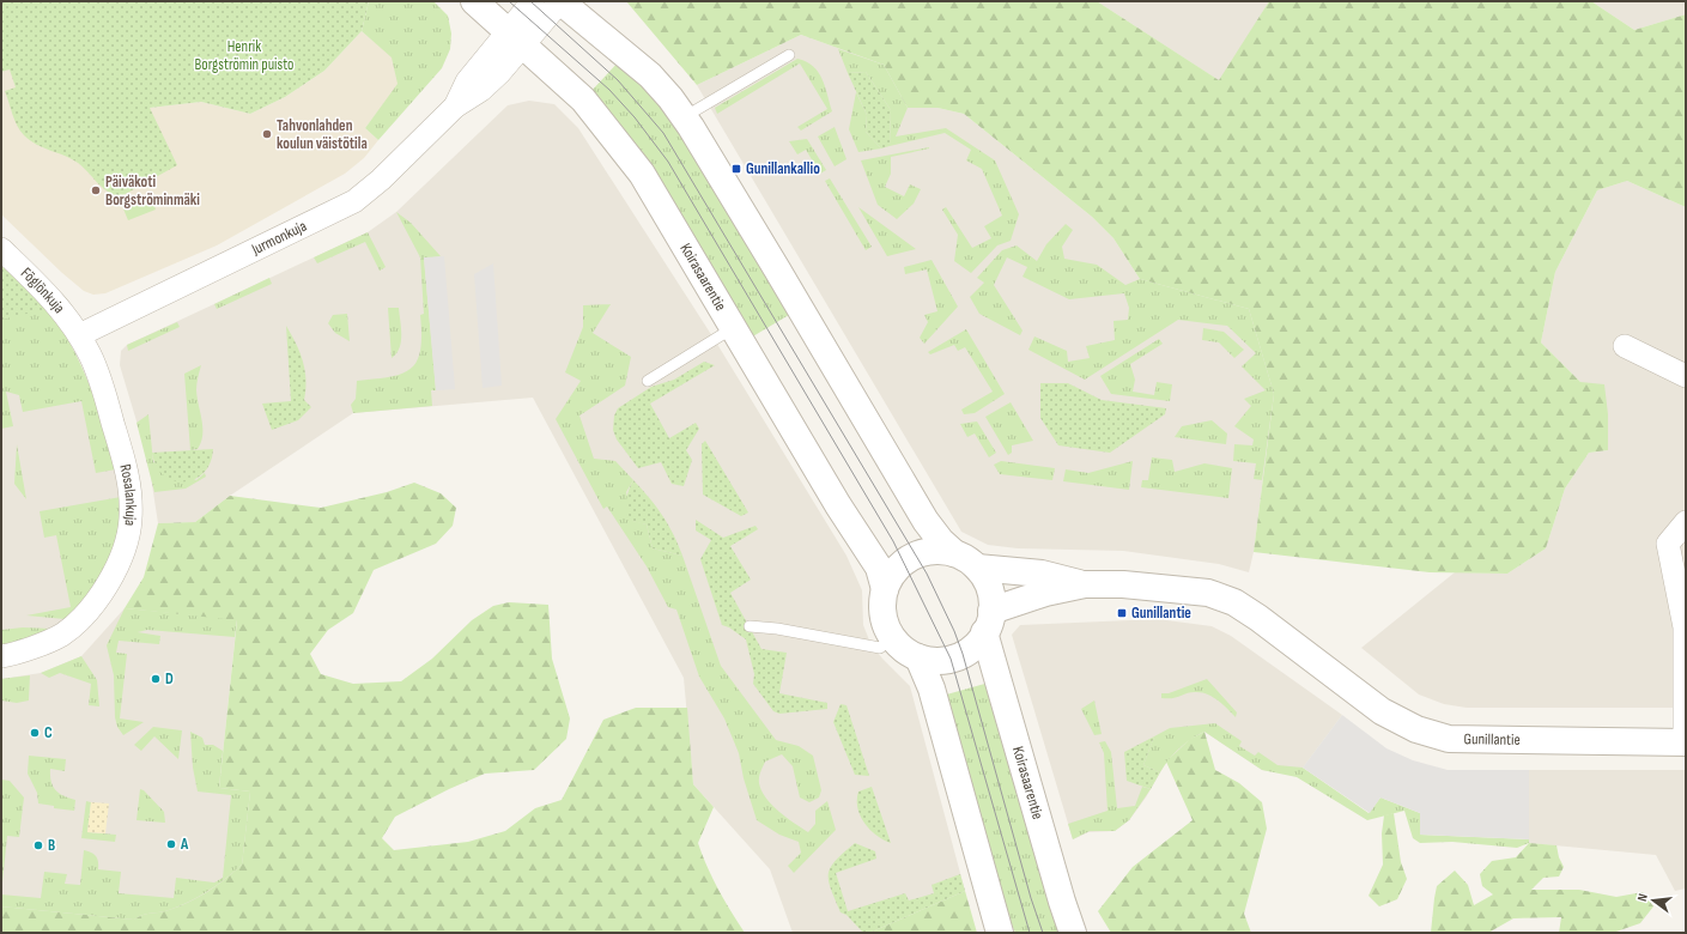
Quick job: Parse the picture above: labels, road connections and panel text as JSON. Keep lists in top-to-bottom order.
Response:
{
  "streets": {
    "street": [
      "Jurmonkuja",
      "Koirasaarentie",
      "Föglönkuja",
      "Rosalankuja",
      "Gunillantie"
    ]
  },
  "crossings": [
    ["Jurmonkuja", "Koirasaarentie"],
    ["Jurmonkuja", "Föglönkuja"],
    ["Jurmonkuja", "Rosalankuja"],
    ["Koirasaarentie", "Gunillantie"],
    ["Föglönkuja", "Rosalankuja"]
  ],
  "parks": ["Henrik Borgströmin puisto"],
  "places": {
    "other": [
      "Tahvonlahden koulun väistötila",
      "Päiväkoti Borgströminmäki",
      "D",
      "C",
      "A",
      "B"
    ],
    "transit": ["Gunillankallio", "Gunillantie"]
  },
  "north": "left"
}
